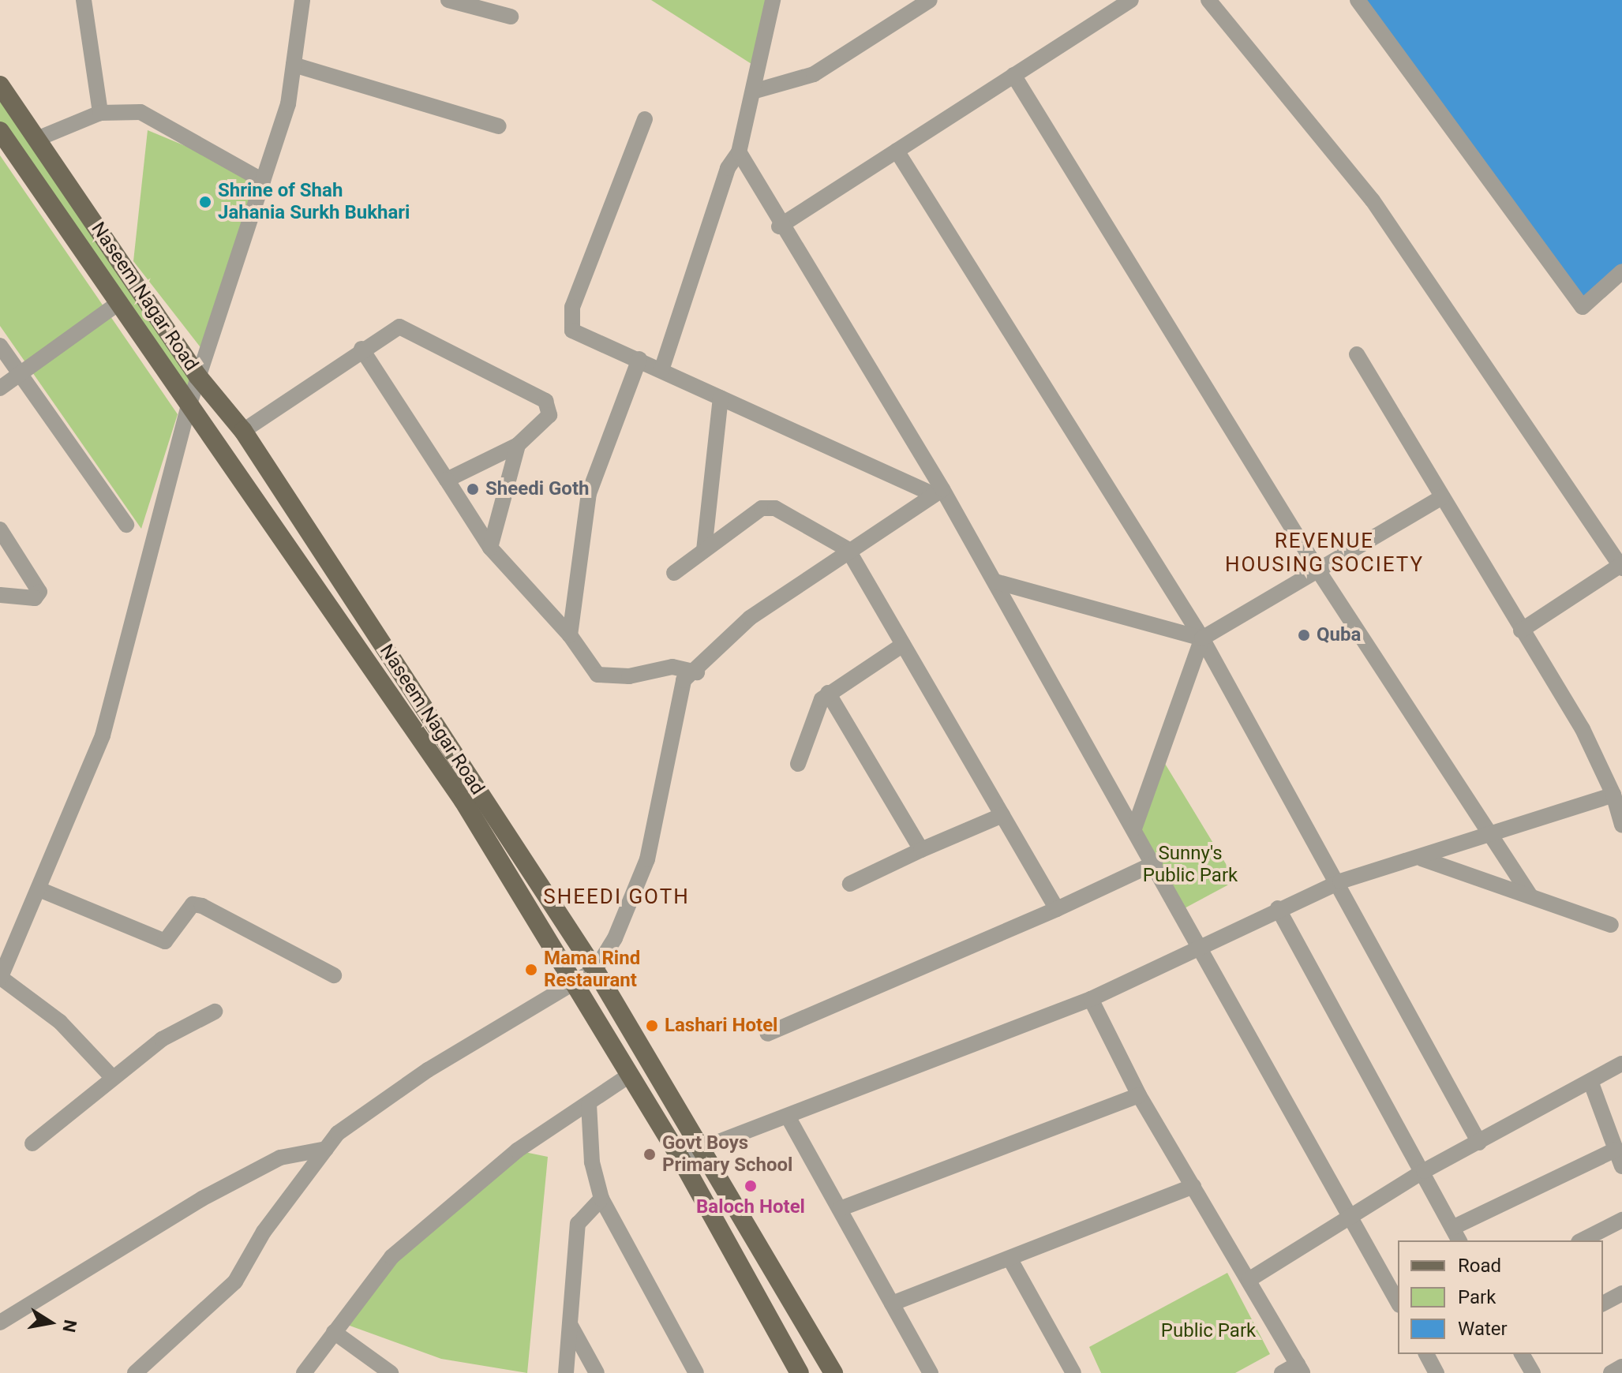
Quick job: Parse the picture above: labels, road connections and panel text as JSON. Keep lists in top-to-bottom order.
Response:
{
  "streets": {
    "main road": ["Naseem Nagar Road"]
  },
  "districts": ["REVENUE HOUSING SOCIETY", "SHEEDI GOTH"],
  "parks": ["Sunny's Public Park", "Public Park"],
  "places": [
    "Shrine of Shah Jahania Surkh Bukhari",
    "Sheedi Goth",
    "Quba",
    "Mama Rind Restaurant",
    "Lashari Hotel",
    "Govt Boys Primary School",
    "Baloch Hotel"
  ],
  "legend": ["Road", "Park", "Water"],
  "north": "right"
}
